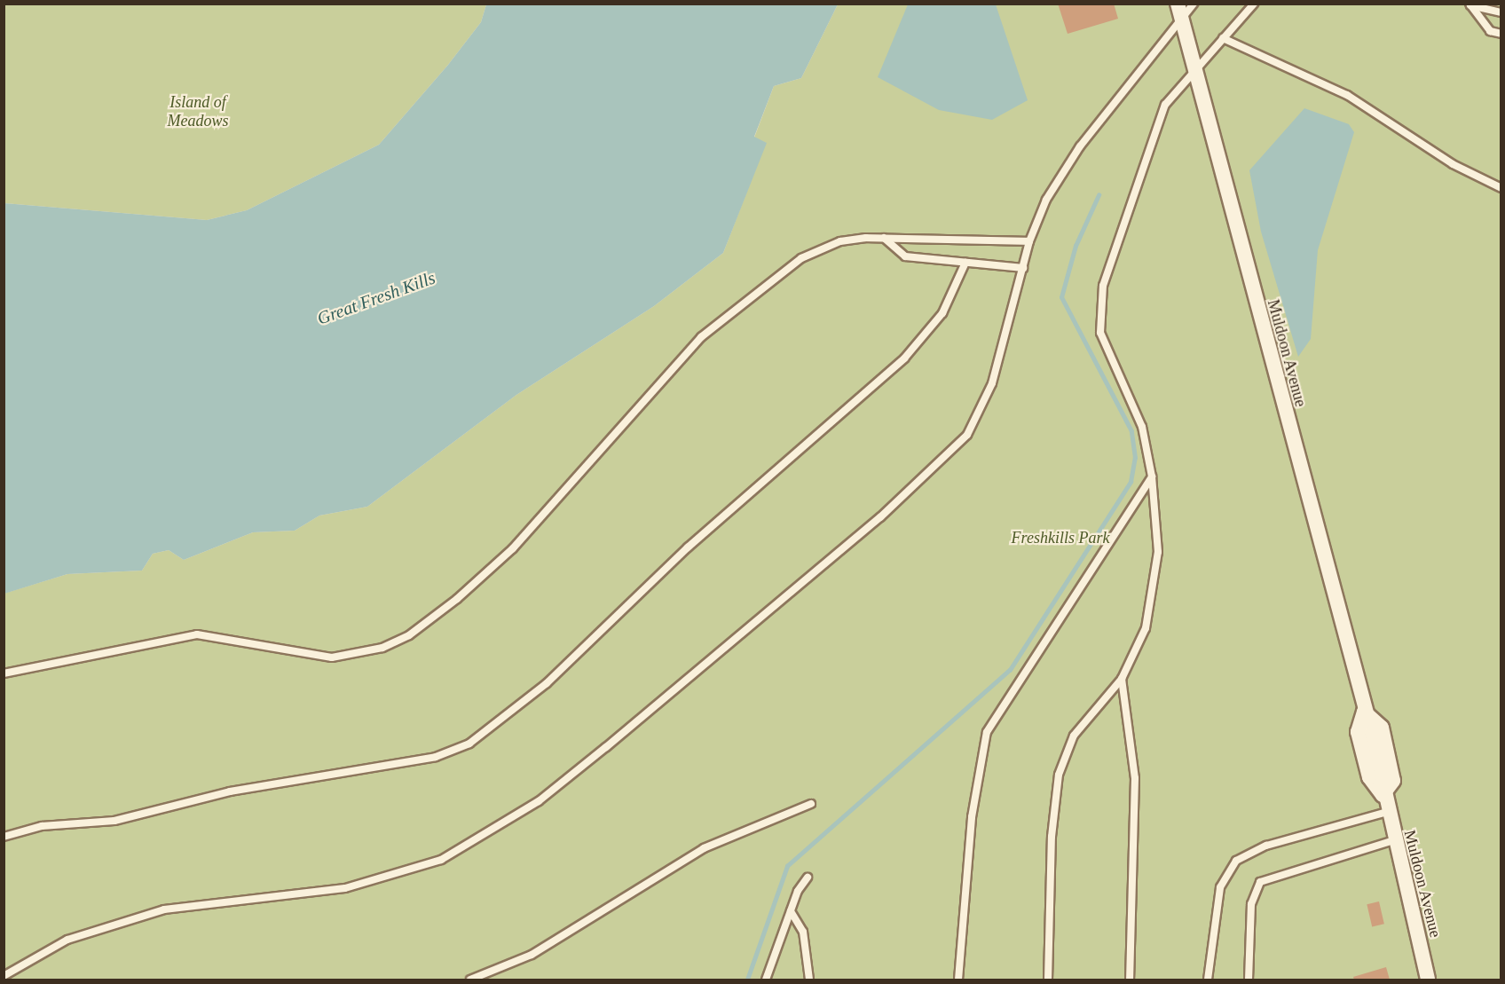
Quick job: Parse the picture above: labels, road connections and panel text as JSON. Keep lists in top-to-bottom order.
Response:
{
  "streets": {
    "street": ["Muldoon Avenue"]
  },
  "water": ["Great Fresh Kills"],
  "parks": ["Island of Meadows", "Freshkills Park"]
}
